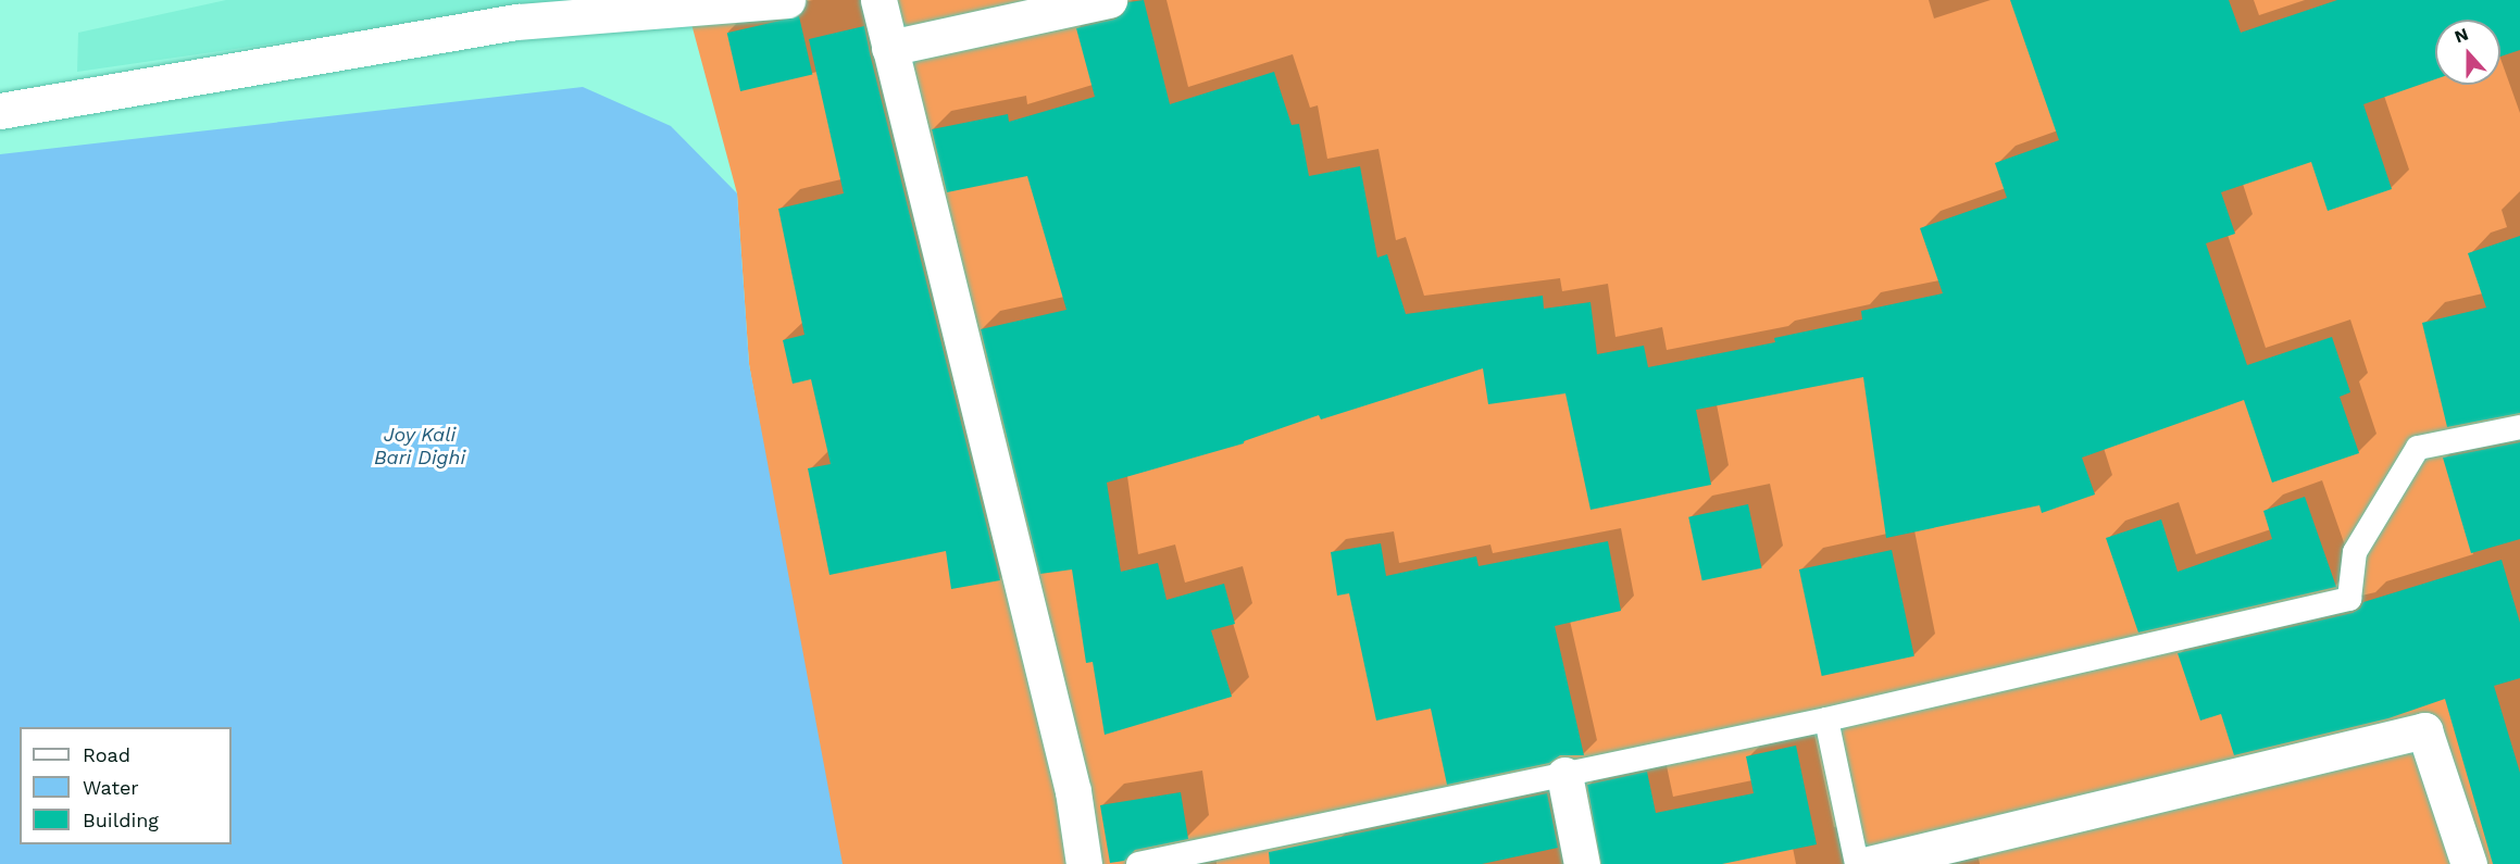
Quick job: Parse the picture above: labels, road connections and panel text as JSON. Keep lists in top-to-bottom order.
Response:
{
  "water": ["Joy Kali Bari Dighi"],
  "legend": ["Road", "Water", "Building"],
  "north": "top"
}
